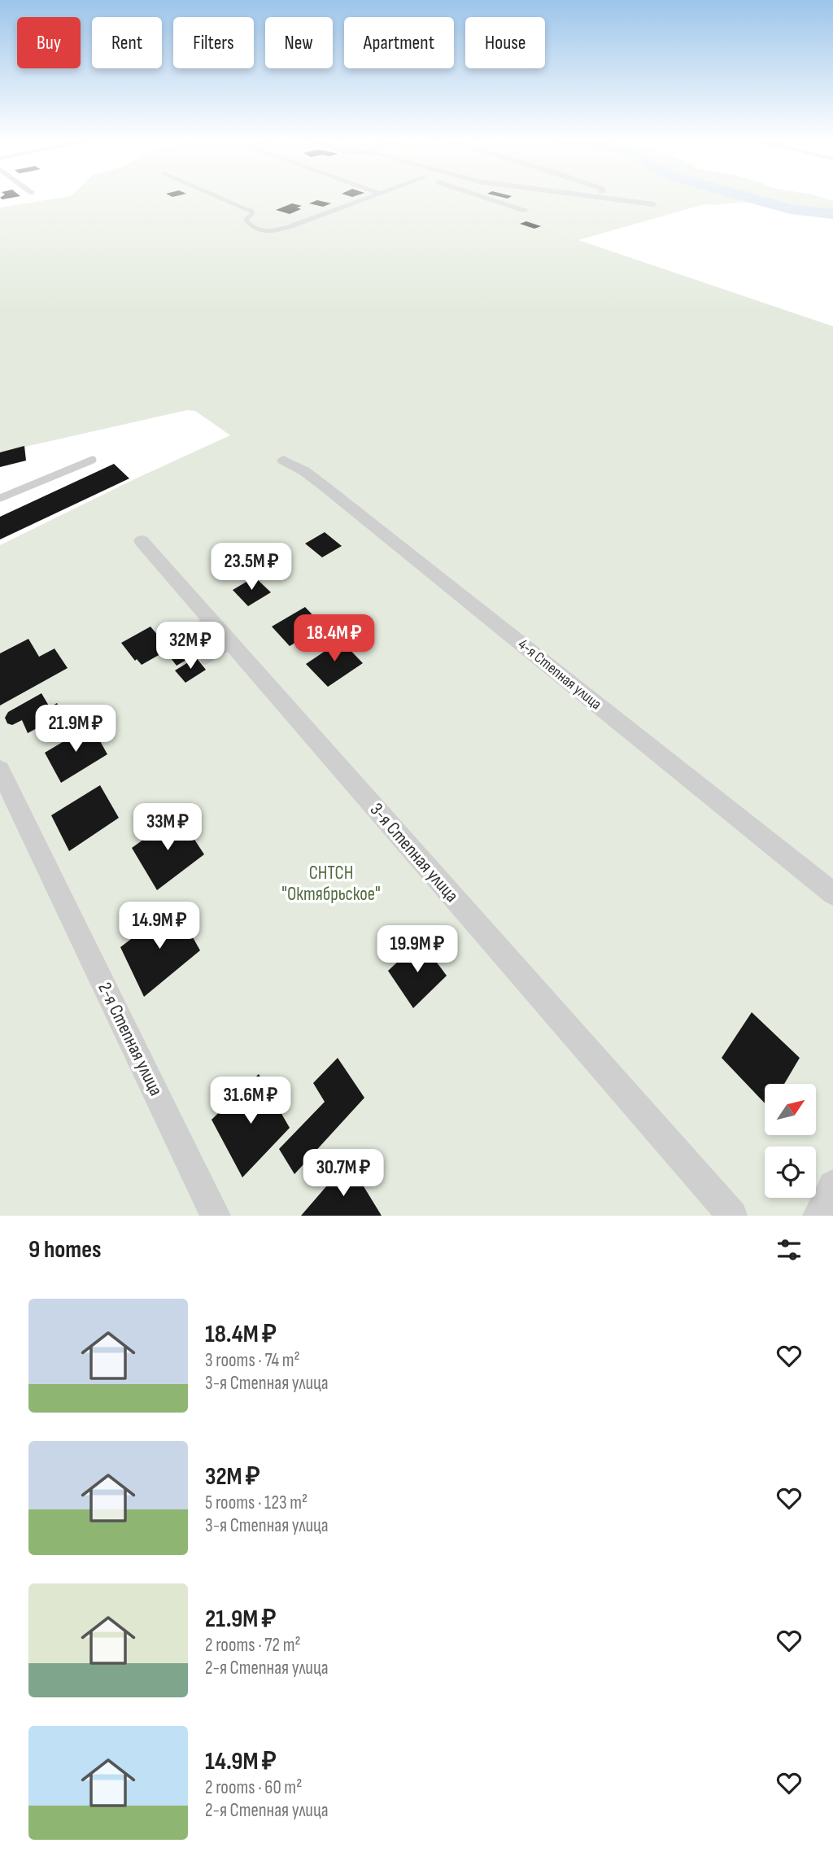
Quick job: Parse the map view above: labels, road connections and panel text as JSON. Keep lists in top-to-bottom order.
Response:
{
  "streets": {
    "street": ["4-я Степная улица", "3-я Степная улица", "2-я Степная улица"]
  },
  "parks": ["СНТСН \"Октябрьское\""],
  "north": "top right",
  "page": {
    "chip": [
      "Buy",
      "Rent",
      "Filters",
      "New",
      "Apartment",
      "House"
    ],
    "price": [
      "23.5M ₽",
      "18.4M ₽",
      "32M ₽",
      "21.9M ₽",
      "33M ₽",
      "14.9M ₽",
      "19.9M ₽",
      "31.6M ₽",
      "30.7M ₽"
    ],
    "heading": "9 homes",
    "list": [
      {
        "name": "18.4M ₽",
        "note": "3 rooms · 74 m² · 3-я Степная улица"
      },
      {
        "name": "32M ₽",
        "note": "5 rooms · 123 m² · 3-я Степная улица"
      },
      {
        "name": "21.9M ₽",
        "note": "2 rooms · 72 m² · 2-я Степная улица"
      },
      {
        "name": "14.9M ₽",
        "note": "2 rooms · 60 m² · 2-я Степная улица"
      }
    ]
  }
}
